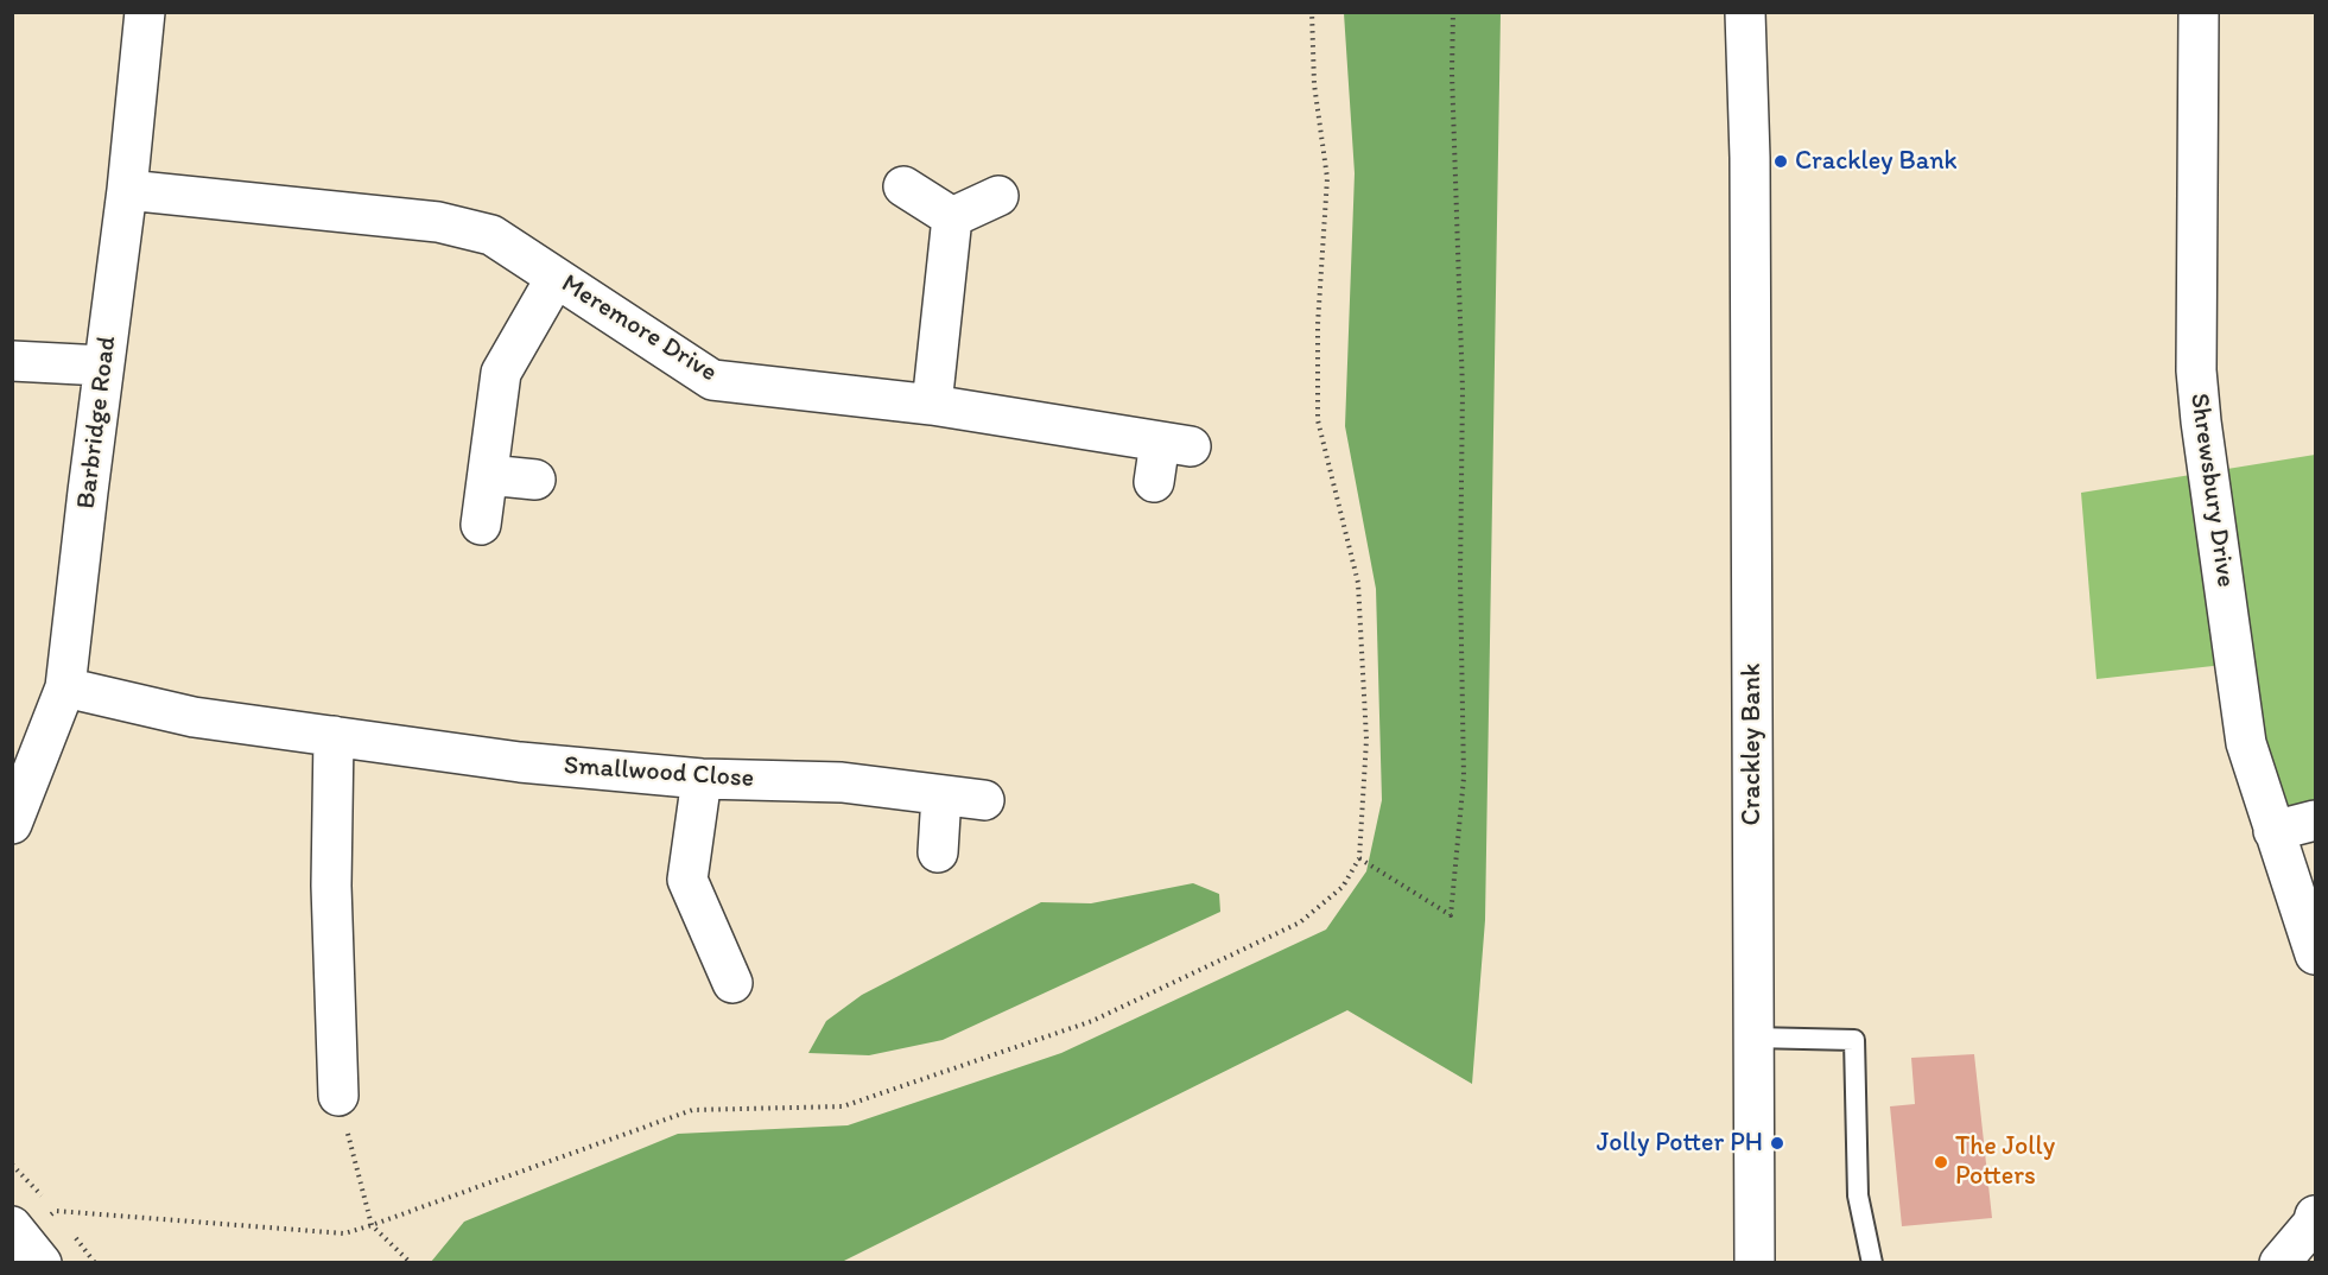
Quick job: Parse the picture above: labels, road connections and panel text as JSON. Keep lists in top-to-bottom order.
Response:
{
  "streets": {
    "street": [
      "Meremore Drive",
      "Barbridge Road",
      "Shrewsbury Drive",
      "Crackley Bank",
      "Smallwood Close"
    ]
  },
  "crossings": [
    ["Meremore Drive", "Barbridge Road"],
    ["Barbridge Road", "Smallwood Close"]
  ],
  "places": ["Crackley Bank", "Jolly Potter PH", "The Jolly Potters"]
}
